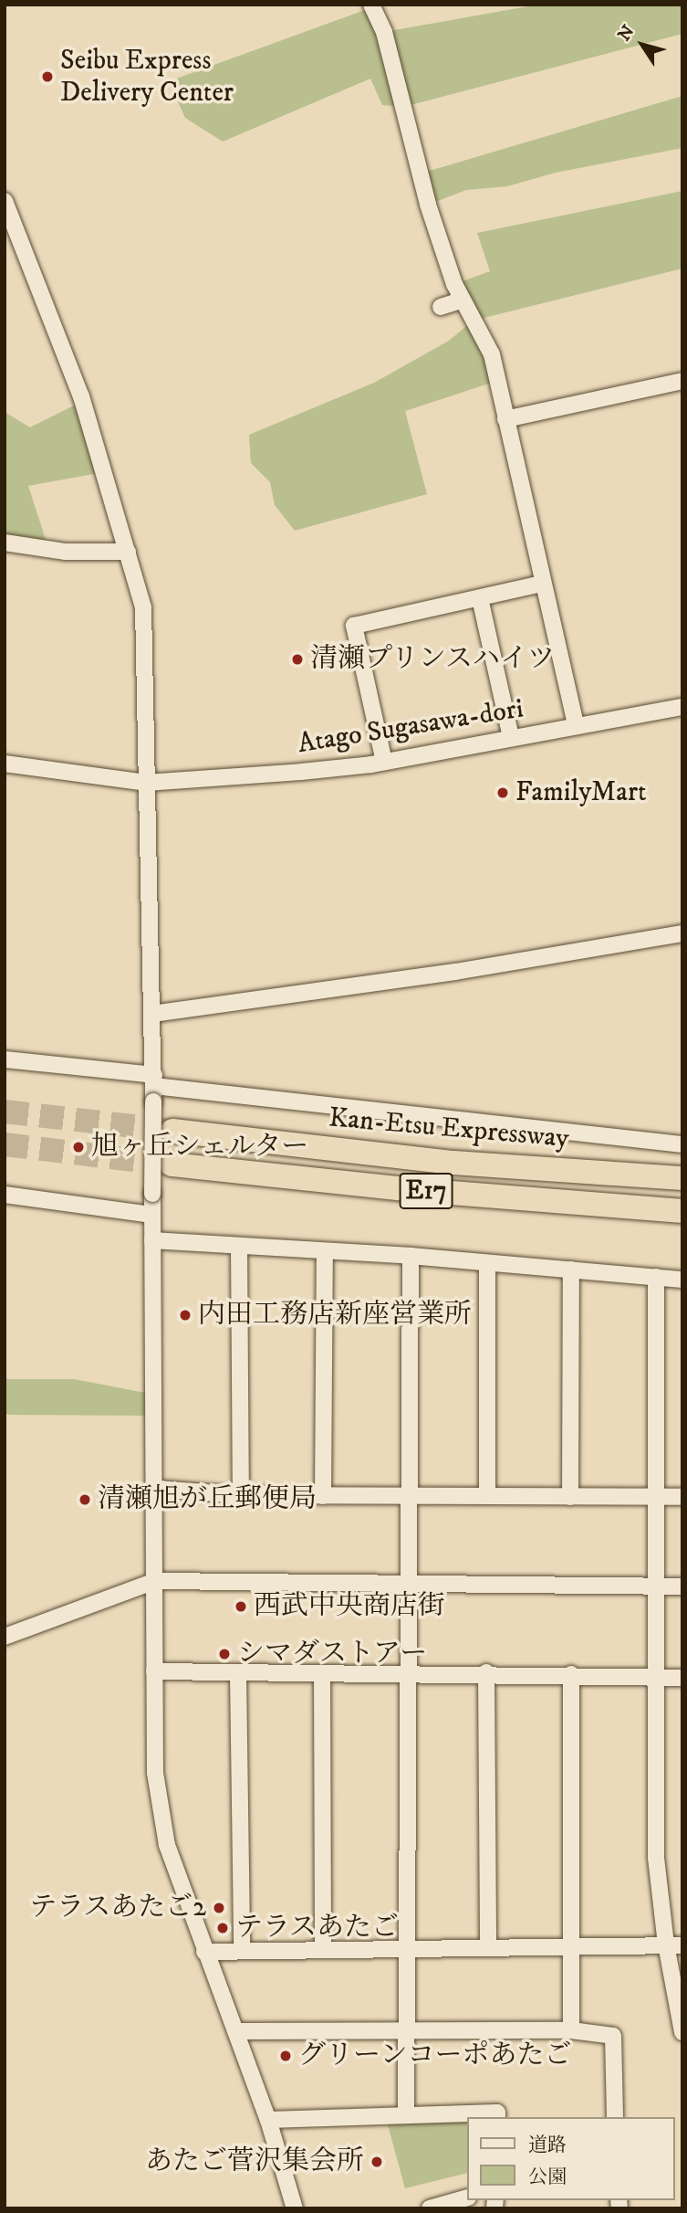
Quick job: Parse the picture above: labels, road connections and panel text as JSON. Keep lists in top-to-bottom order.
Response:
{
  "streets": {
    "highway": ["Kan-Etsu Expressway", "E17"],
    "street": ["Atago Sugasawa-dori"]
  },
  "places": [
    "Seibu Express Delivery Center",
    "清瀬プリンスハイツ",
    "FamilyMart",
    "旭ヶ丘シェルター",
    "内田工務店新座営業所",
    "清瀬旭が丘郵便局",
    "西武中央商店街",
    "シマダストアー",
    "テラスあたご2",
    "テラスあたご",
    "グリーンコーポあたご",
    "あたご菅沢集会所"
  ],
  "legend": ["道路", "公園"],
  "north": "top left"
}
